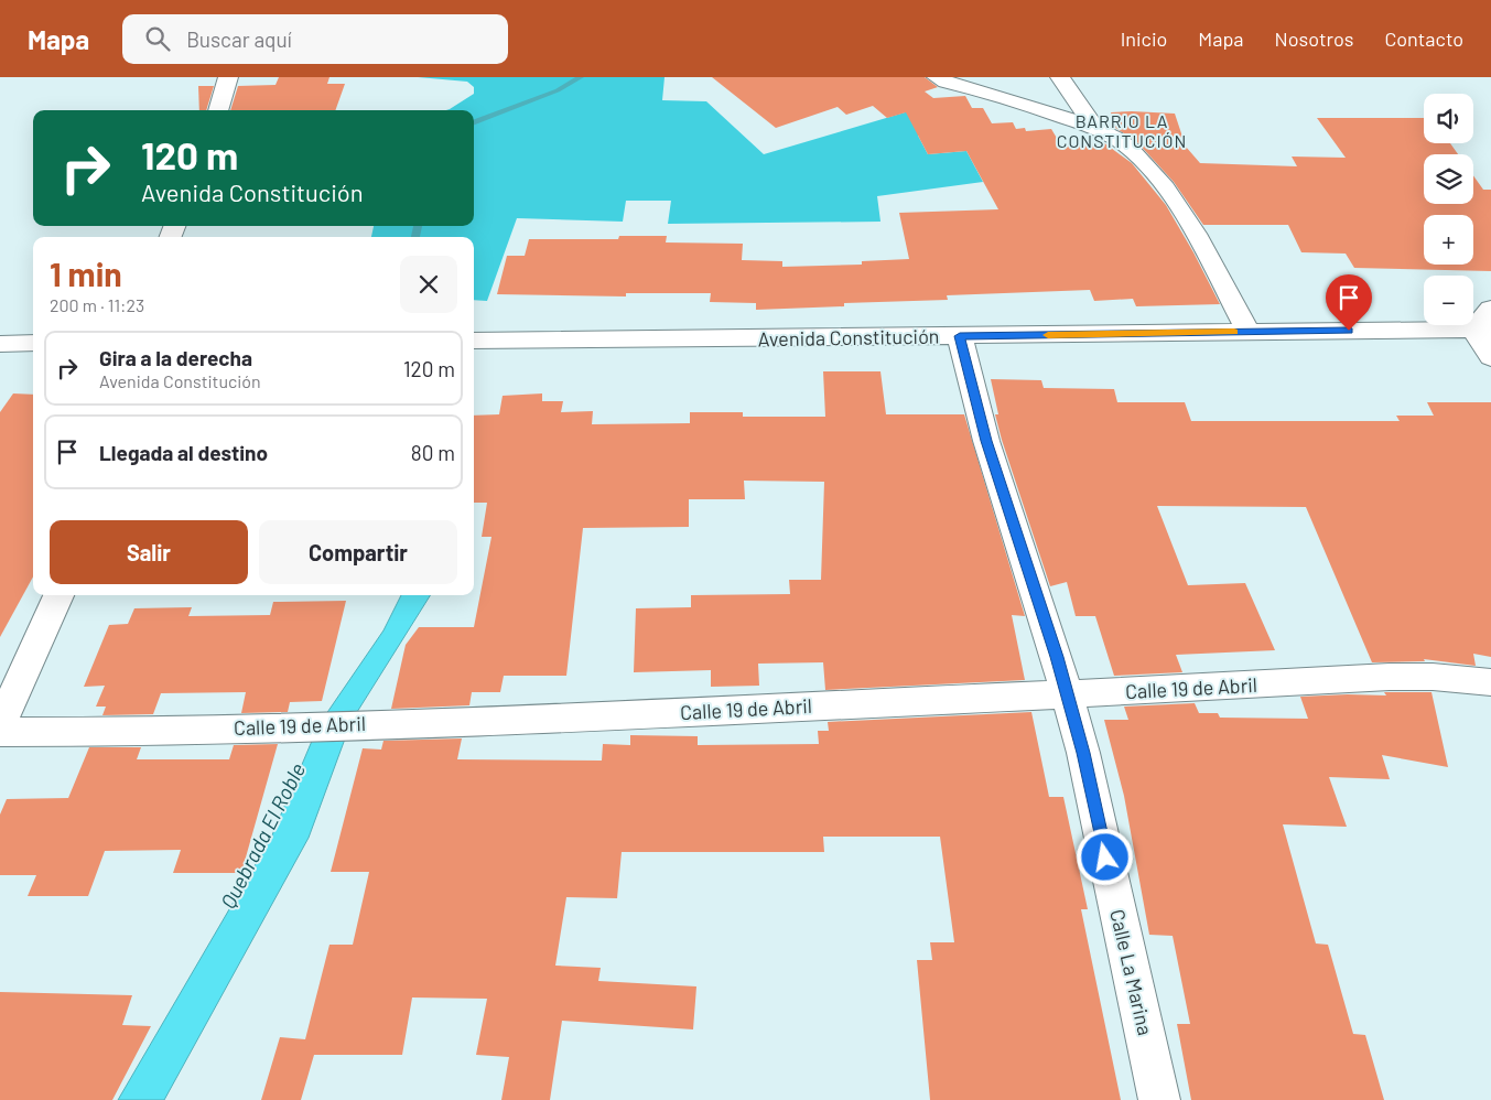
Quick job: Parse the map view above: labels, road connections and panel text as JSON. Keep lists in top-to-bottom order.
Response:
{
  "streets": {
    "street": ["Avenida Constitución", "Calle 19 de Abril", "Calle La Marina"]
  },
  "crossings": [
    ["Avenida Constitución", "Calle La Marina"],
    ["Calle 19 de Abril", "Calle La Marina"]
  ],
  "districts": ["BARRIO LA CONSTITUCIÓN"],
  "water": ["Quebrada El Roble"],
  "page": {
    "header": "Mapa",
    "search": "Buscar aquí",
    "nav": [
      "Inicio",
      "Mapa",
      "Nosotros",
      "Contacto"
    ],
    "map_buttons": ["+", "−"],
    "turn": ["120 m", "Avenida Constitución"],
    "heading": ["1 min", "200 m · 11:23"],
    "list": [
      {
        "name": "Gira a la derecha",
        "note": "Avenida Constitución",
        "value": "120 m"
      },
      {
        "name": "Llegada al destino",
        "value": "80 m"
      }
    ],
    "buttons": ["Salir", "Compartir"]
  }
}
